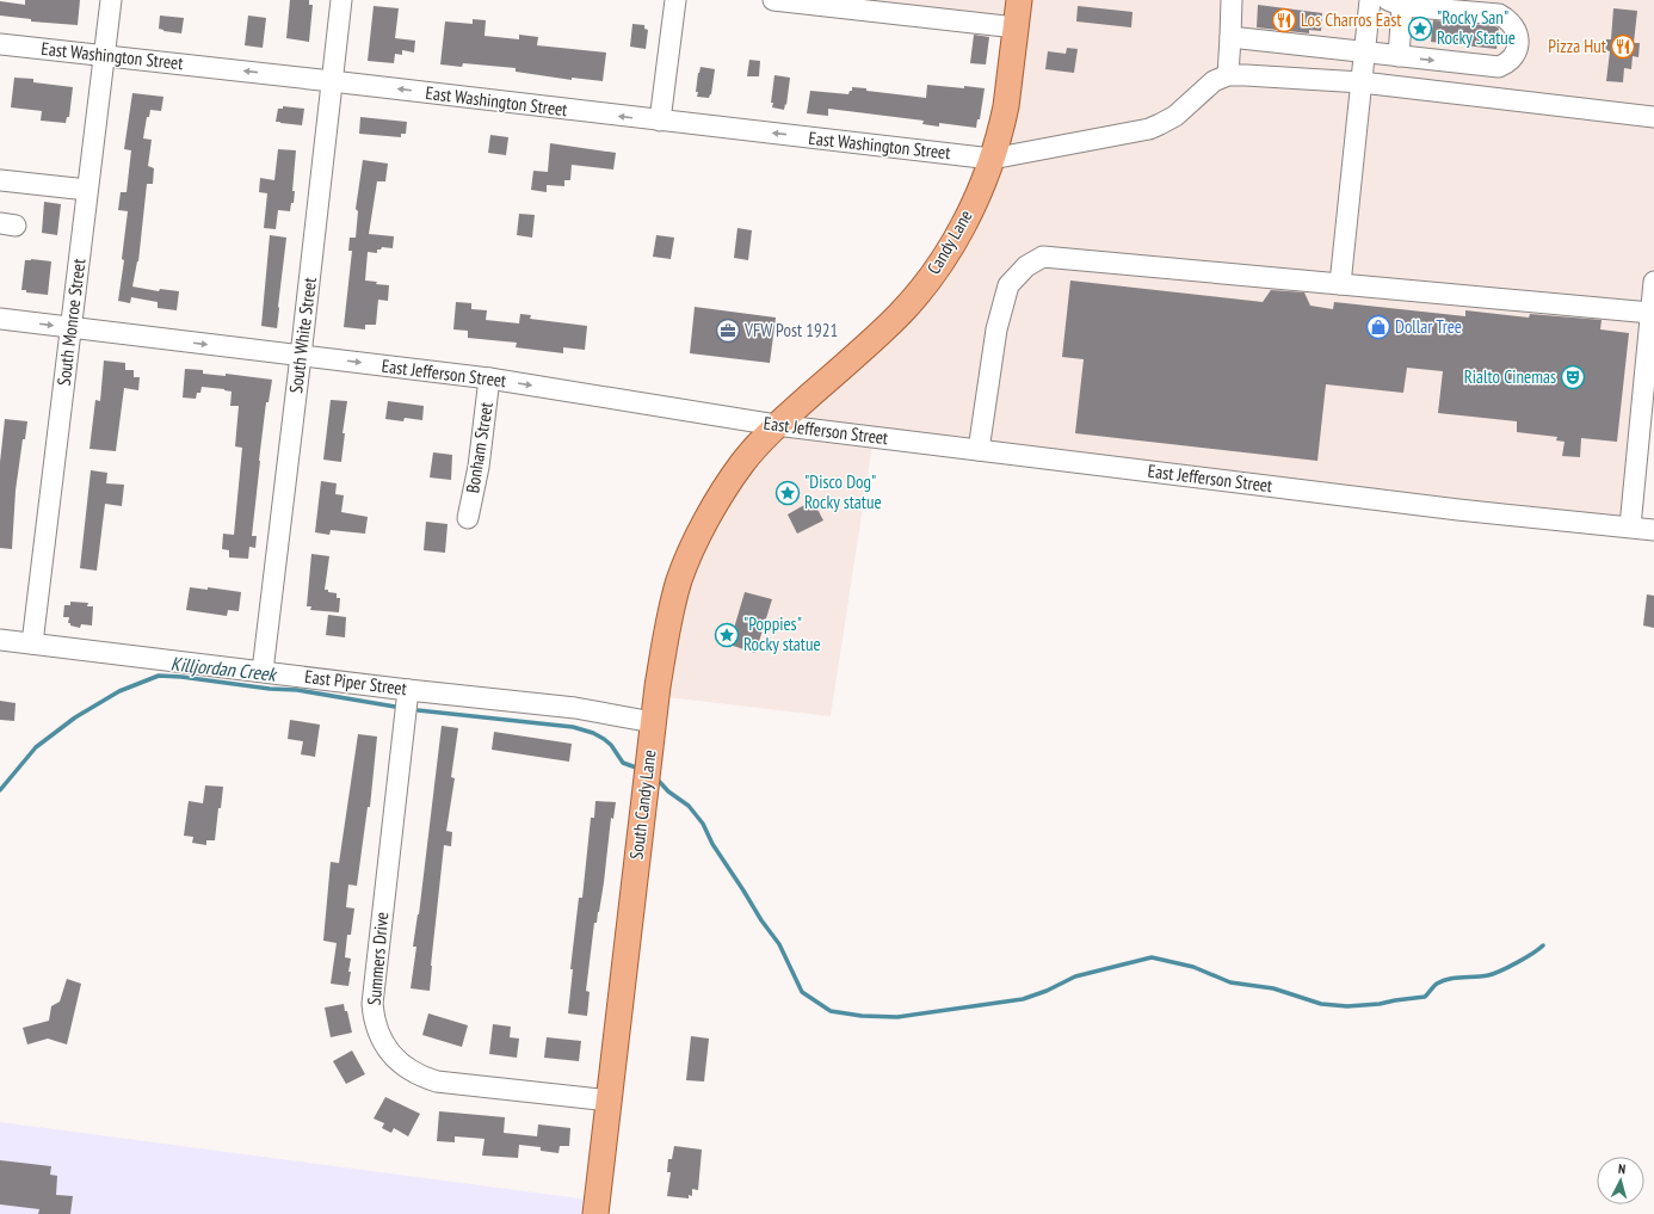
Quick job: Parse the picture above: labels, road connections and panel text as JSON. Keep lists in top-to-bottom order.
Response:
{
  "streets": {
    "main road": ["Candy Lane", "South Candy Lane"],
    "street": [
      "East Washington Street",
      "South Monroe Street",
      "South White Street",
      "East Jefferson Street",
      "Bonham Street",
      "East Piper Street",
      "Summers Drive"
    ]
  },
  "crossings": [
    ["East Washington Street", "Candy Lane"],
    ["East Washington Street", "South Monroe Street"],
    ["East Washington Street", "South White Street"],
    ["Candy Lane", "East Jefferson Street"],
    ["Candy Lane", "South Candy Lane"],
    ["South Monroe Street", "East Jefferson Street"],
    ["South Monroe Street", "East Piper Street"],
    ["South White Street", "East Jefferson Street"],
    ["South White Street", "East Piper Street"],
    ["East Jefferson Street", "Bonham Street"],
    ["East Jefferson Street", "South Candy Lane"],
    ["East Piper Street", "South Candy Lane"],
    ["East Piper Street", "Summers Drive"],
    ["South Candy Lane", "Summers Drive"]
  ],
  "one_way": ["East Washington Street", "East Jefferson Street"],
  "water": ["Killjordan Creek"],
  "places": {
    "restaurant": ["Los Charros East", "Pizza Hut"],
    "place": ["\"Rocky San\" Rocky Statue", "\"Disco Dog\" Rocky statue", "\"Poppies\" Rocky statue"],
    "shop": ["Dollar Tree"],
    "office": ["VFW Post 1921"],
    "theatre": ["Rialto Cinemas"]
  },
  "north": "top"
}
